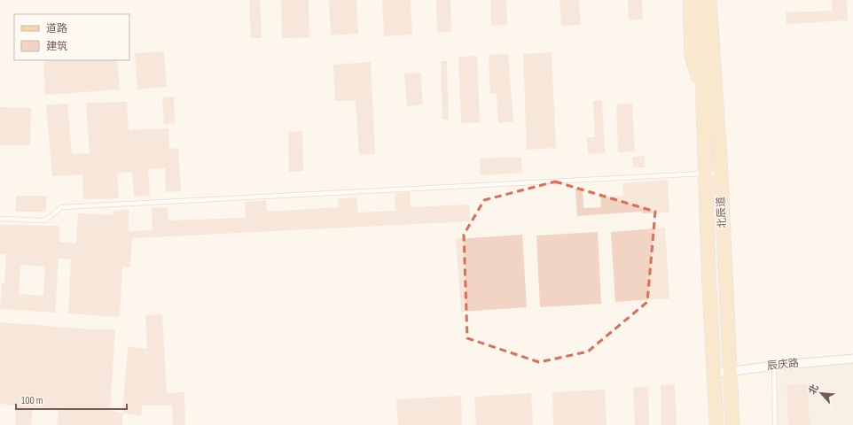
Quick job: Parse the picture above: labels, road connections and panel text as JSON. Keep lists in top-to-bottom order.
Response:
{
  "streets": {
    "main road": ["北辰道"],
    "street": ["辰庆路"]
  },
  "crossings": [
    ["北辰道", "辰庆路"]
  ],
  "legend": ["道路", "建筑"],
  "scale_bar": "100 m",
  "north": "top left"
}
